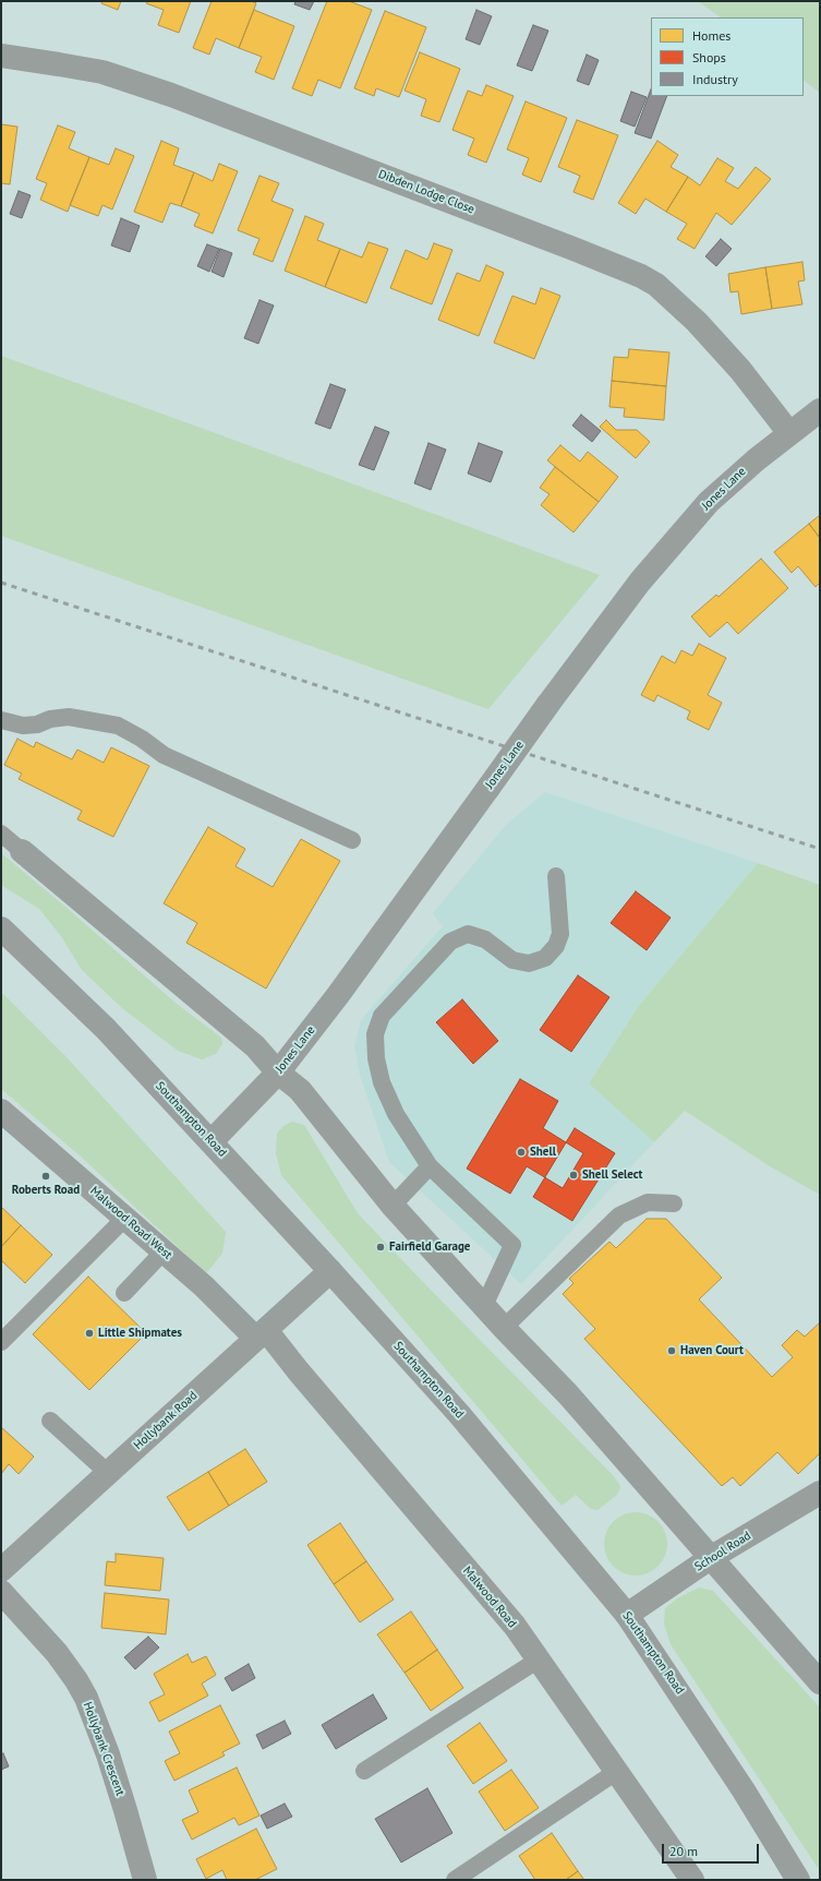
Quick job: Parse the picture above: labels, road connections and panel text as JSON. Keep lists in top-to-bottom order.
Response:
{
  "streets": {
    "street": [
      "Dibden Lodge Close",
      "Jones Lane",
      "Southampton Road",
      "Malwood Road West",
      "Hollybank Road",
      "School Road",
      "Malwood Road",
      "Hollybank Crescent"
    ]
  },
  "crossings": [
    ["Dibden Lodge Close", "Jones Lane"],
    ["Jones Lane", "Southampton Road"],
    ["Southampton Road", "Hollybank Road"],
    ["Southampton Road", "School Road"],
    ["Malwood Road West", "Hollybank Road"],
    ["Malwood Road West", "Malwood Road"],
    ["Hollybank Road", "Malwood Road"]
  ],
  "places": [
    "Shell",
    "Shell Select",
    "Roberts Road",
    "Fairfield Garage",
    "Little Shipmates",
    "Haven Court"
  ],
  "legend": ["Homes", "Shops", "Industry"],
  "scale_bar": "20 m"
}
